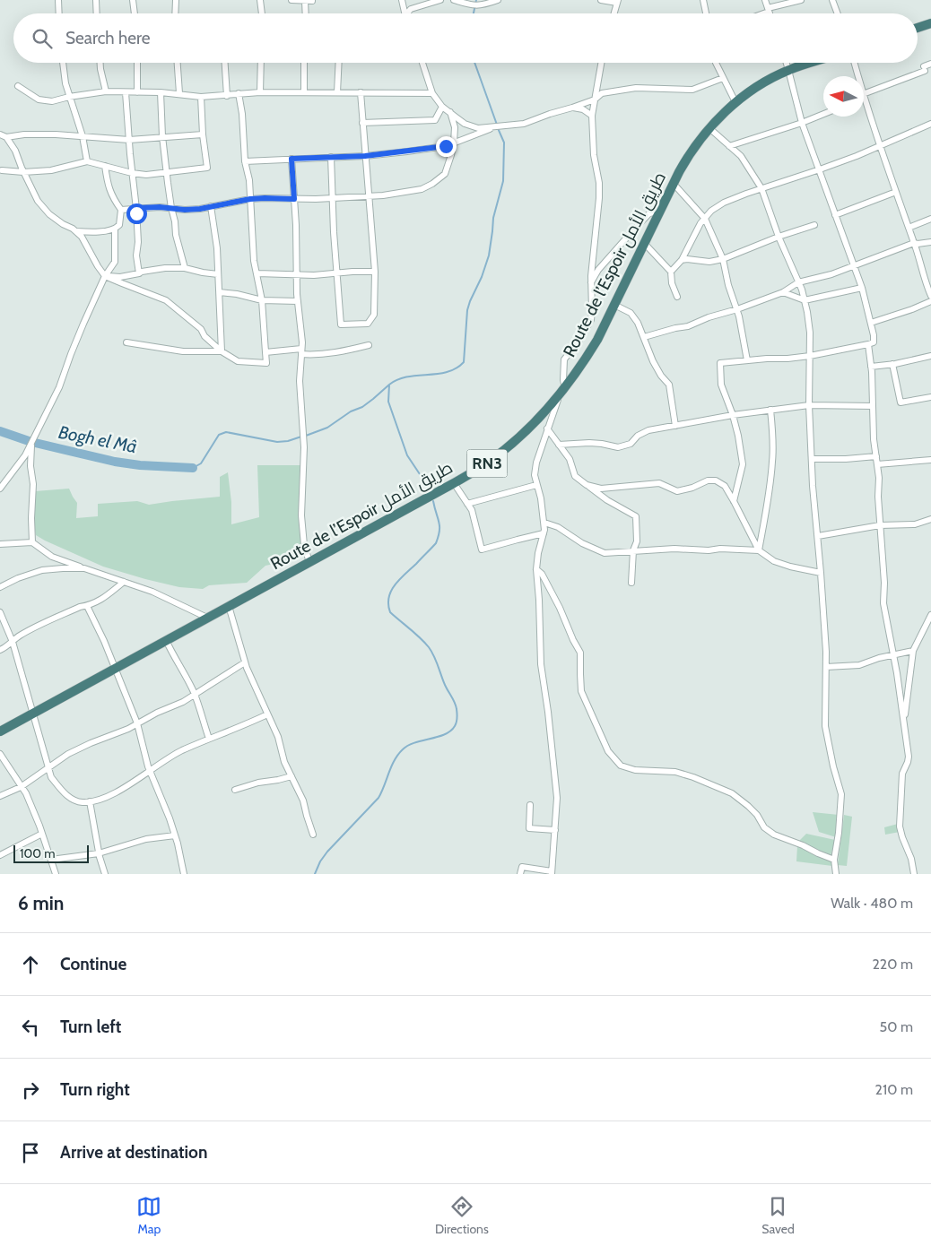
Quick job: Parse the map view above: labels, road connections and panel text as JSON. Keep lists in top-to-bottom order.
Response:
{
  "streets": {
    "highway": ["Route de l’Espoir طريق الأمل", "RN3"]
  },
  "water": ["Bogh el Mâ"],
  "scale_bar": "100 m",
  "north": "left",
  "page": {
    "search": "Search here",
    "scale": "100 m",
    "heading": ["6 min", "Walk · 480 m"],
    "list": [
      ["Continue", "220 m"],
      ["Turn left", "50 m"],
      ["Turn right", "210 m"],
      "Arrive at destination"
    ],
    "nav": ["Map", "Directions", "Saved"]
  }
}
